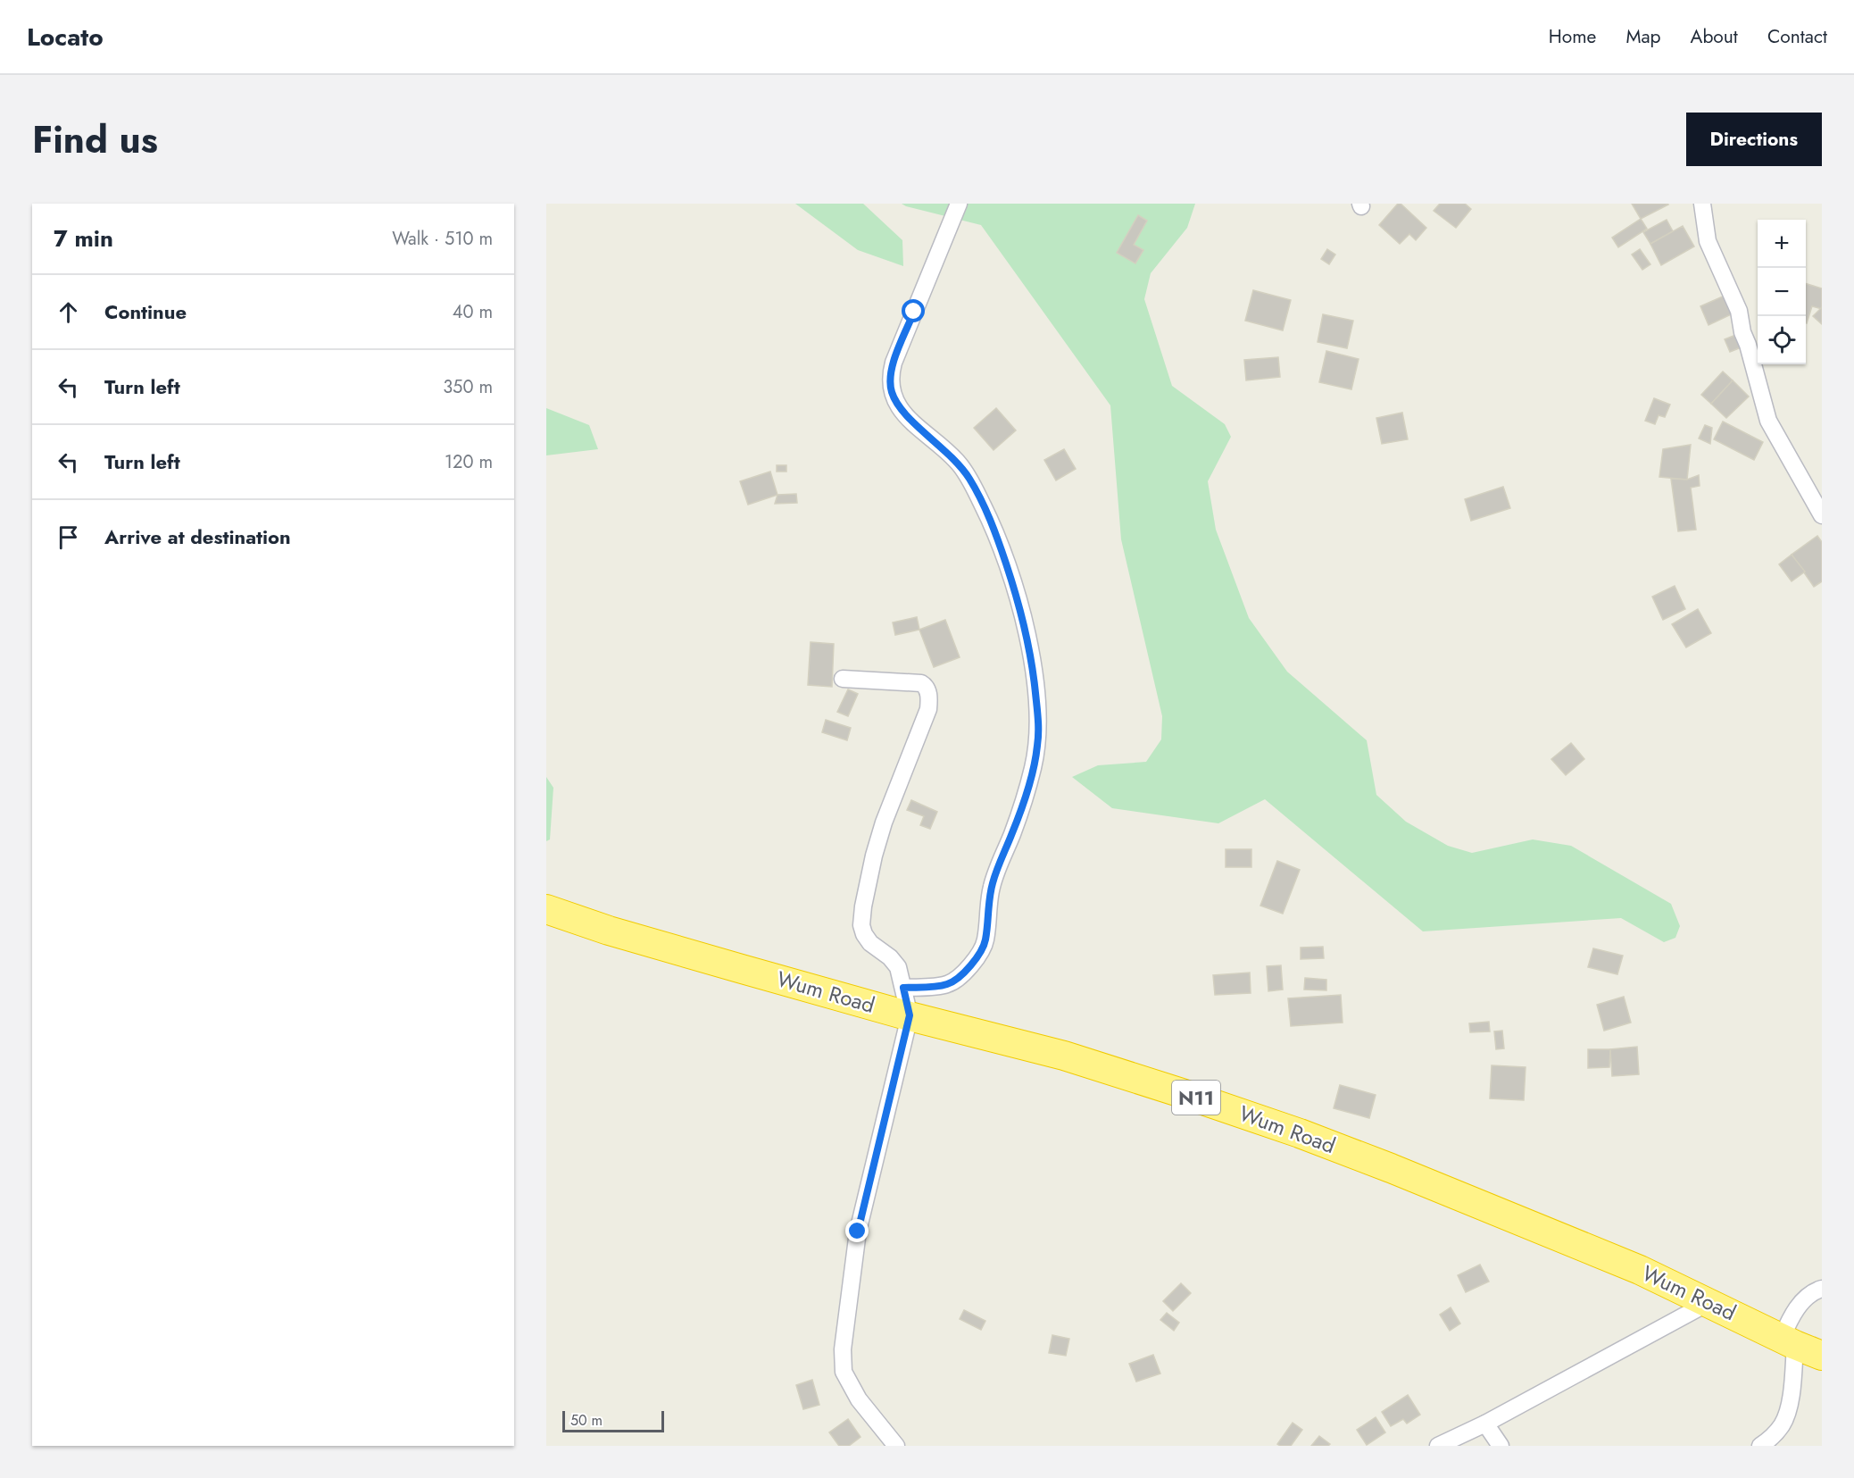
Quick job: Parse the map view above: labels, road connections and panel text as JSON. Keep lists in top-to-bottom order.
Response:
{
  "streets": {
    "highway": ["Wum Road", "N11"]
  },
  "scale_bar": "50 m",
  "page": {
    "header": "Locato",
    "nav": [
      "Home",
      "Map",
      "About",
      "Contact"
    ],
    "title": "Find us",
    "buttons": "Directions",
    "heading": ["7 min", "Walk · 510 m"],
    "map_buttons": ["+", "−"],
    "list": [
      ["Continue", "40 m"],
      ["Turn left", "350 m"],
      ["Turn left", "120 m"],
      "Arrive at destination"
    ],
    "scale": "50 m"
  }
}
